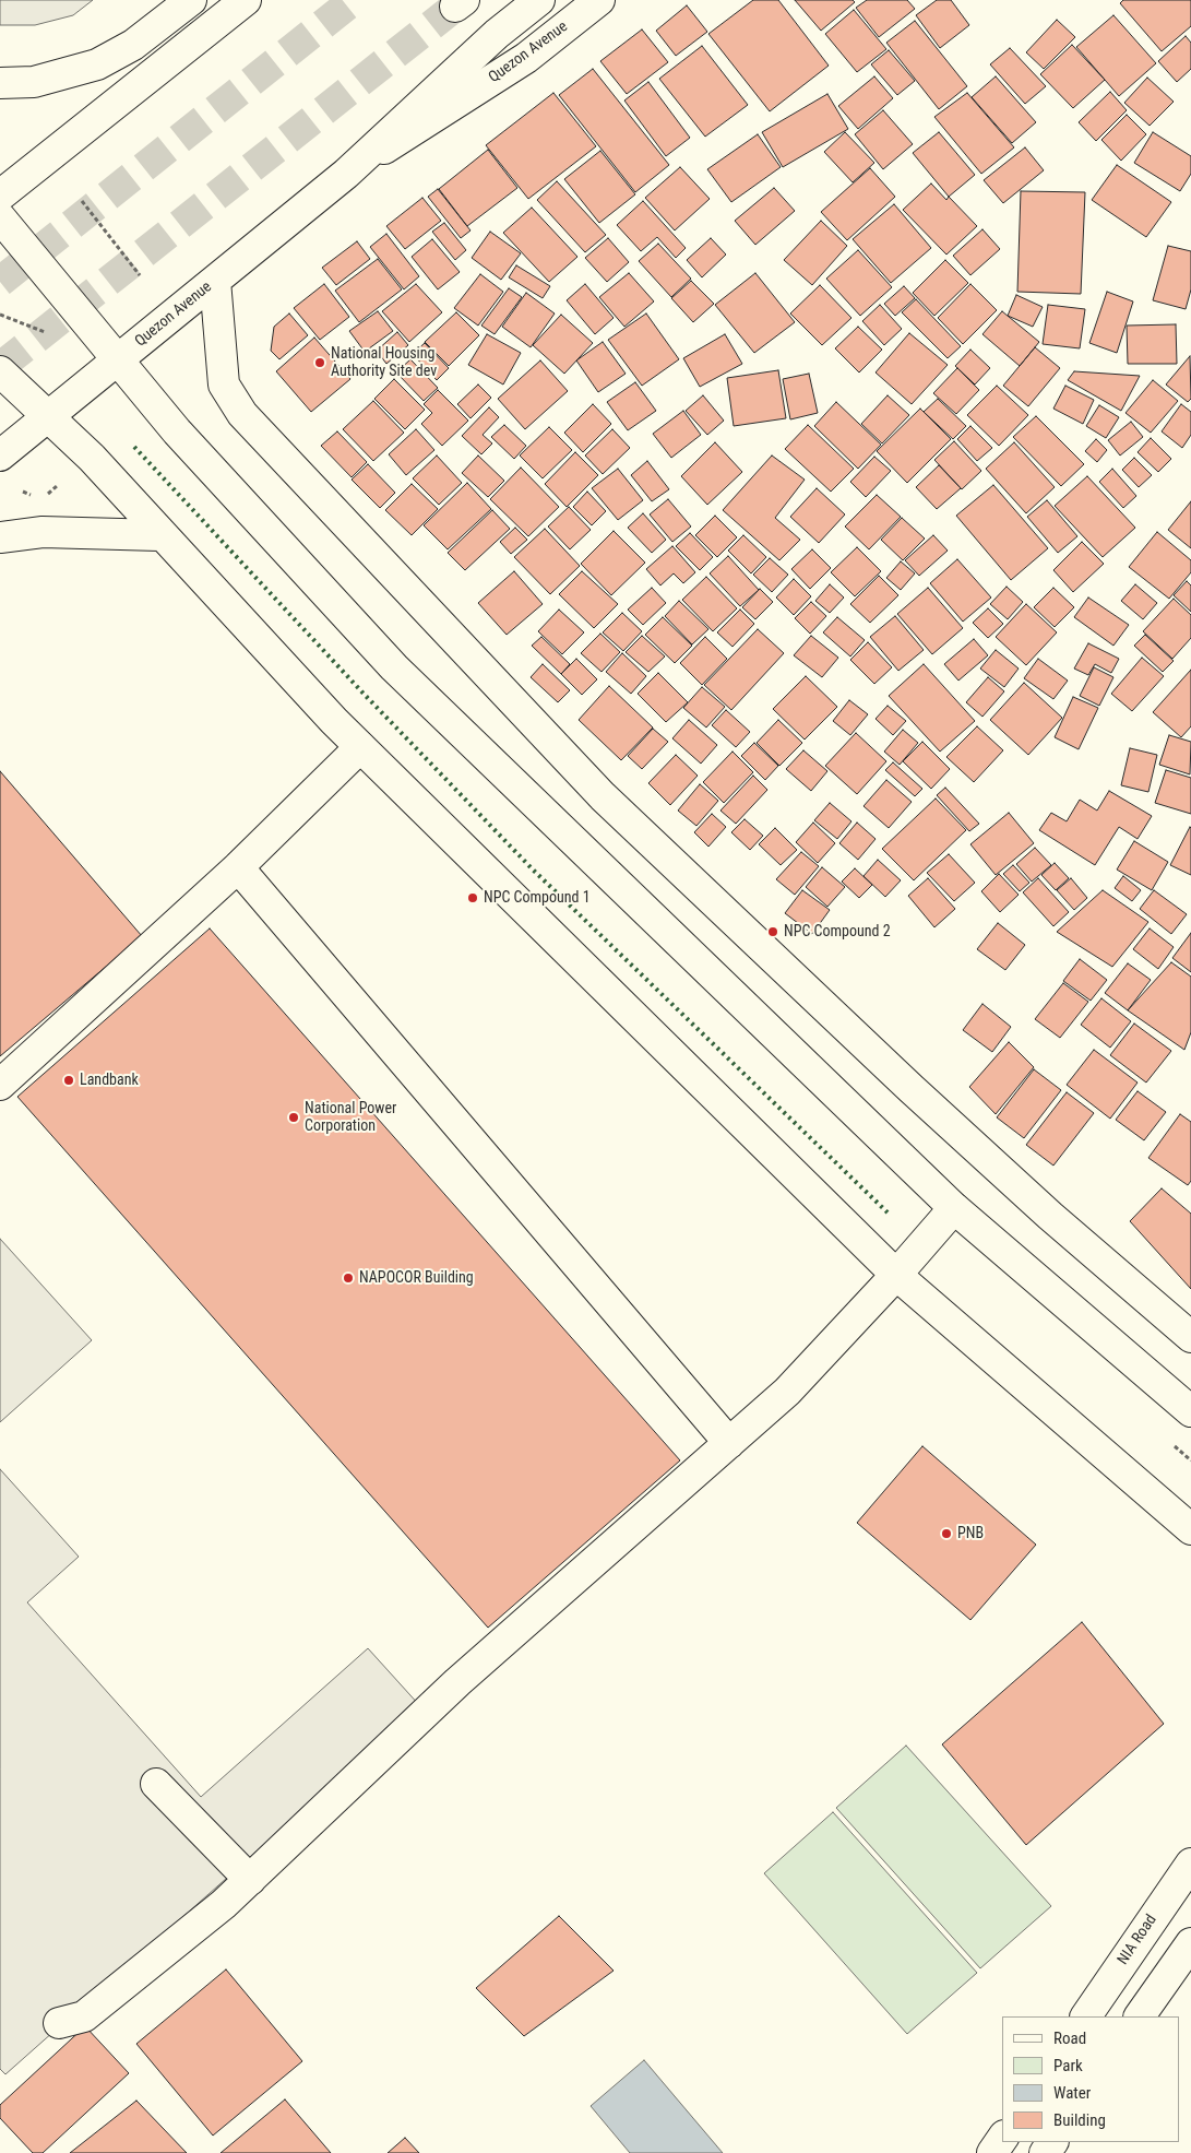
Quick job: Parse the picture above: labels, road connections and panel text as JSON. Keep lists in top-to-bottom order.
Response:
{
  "streets": {
    "main road": ["Quezon Avenue", "NIA Road"]
  },
  "places": [
    "National Housing Authority Site dev",
    "NPC Compound 1",
    "NPC Compound 2",
    "Landbank",
    "National Power Corporation",
    "NAPOCOR Building",
    "PNB"
  ],
  "legend": [
    "Road",
    "Park",
    "Water",
    "Building"
  ]
}
